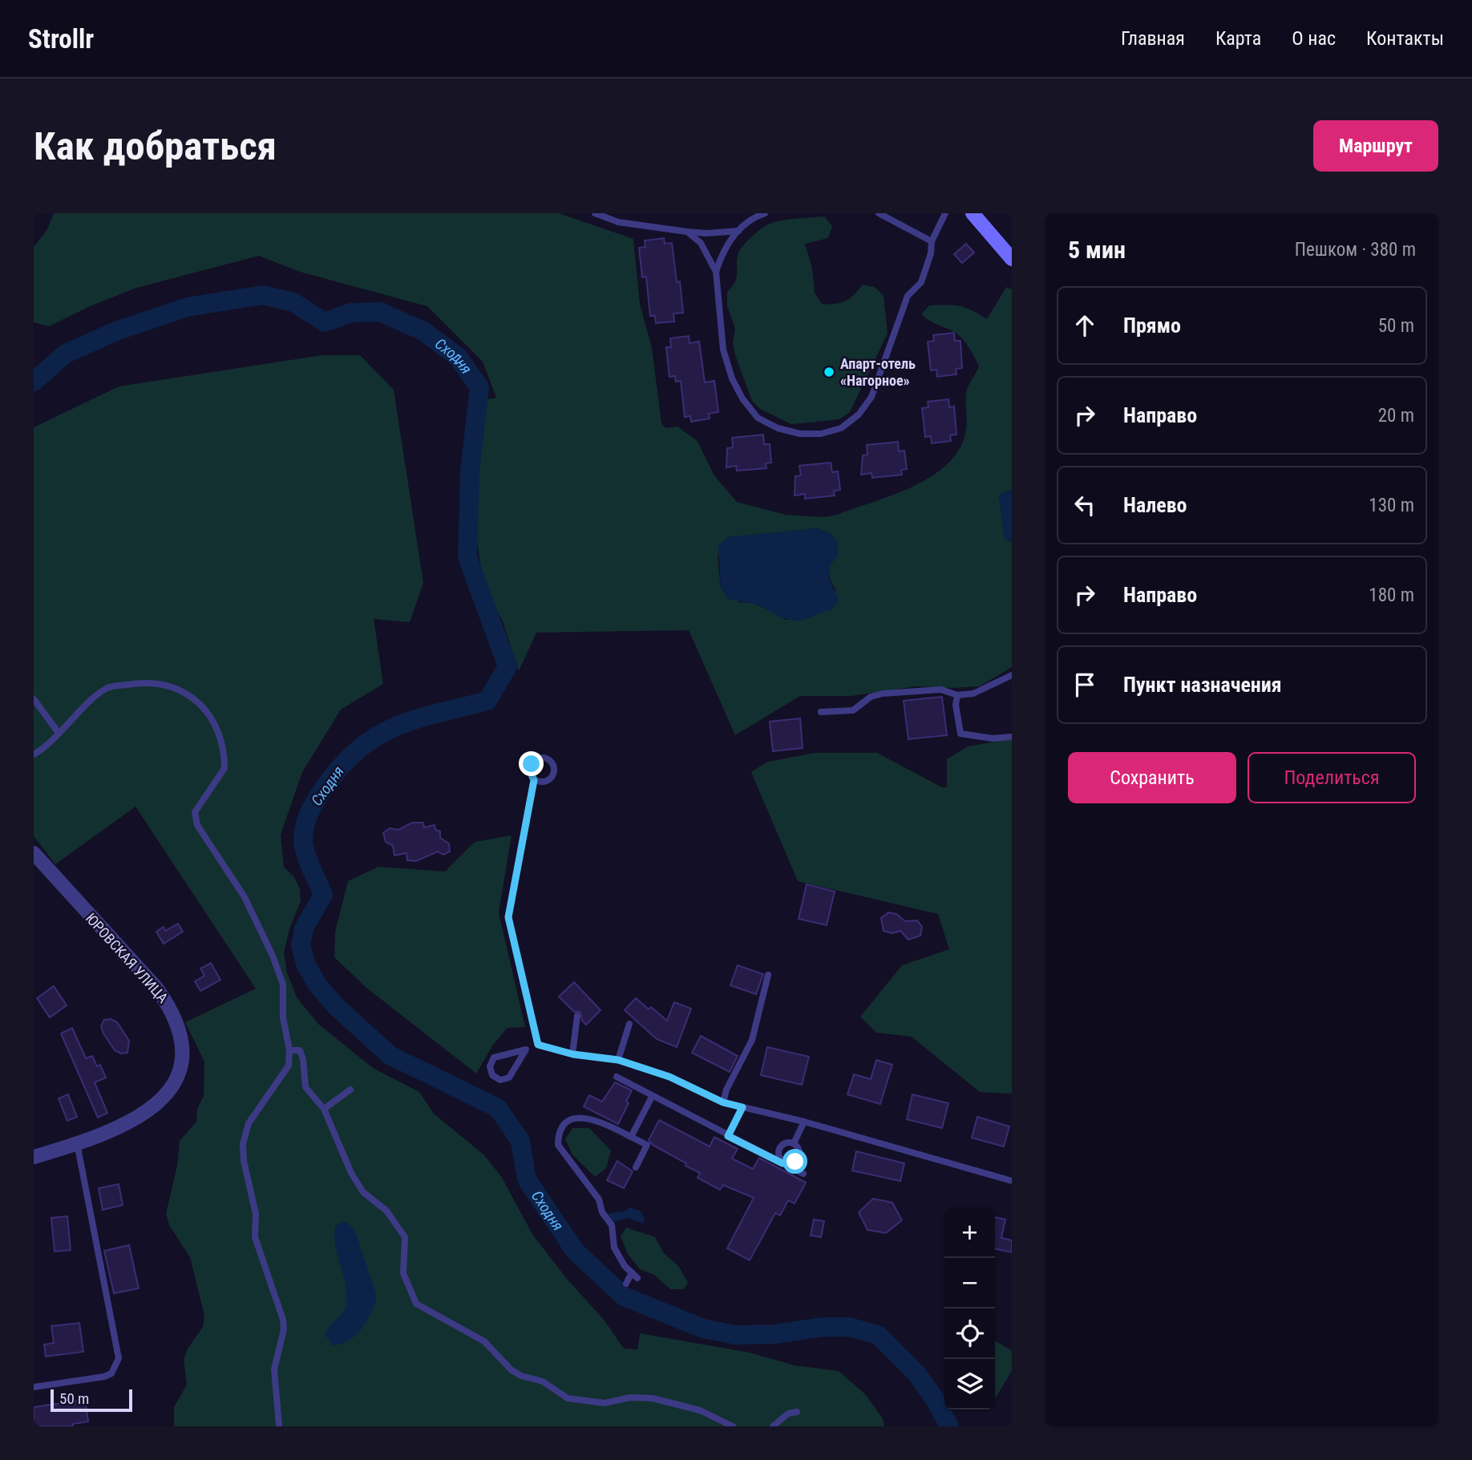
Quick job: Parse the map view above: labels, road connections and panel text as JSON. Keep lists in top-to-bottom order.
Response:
{
  "streets": {
    "street": ["ЮРОВСКАЯ УЛИЦА"]
  },
  "water": ["Сходня"],
  "places": ["Апарт-отель «Нагорное»"],
  "scale_bar": "50 m",
  "page": {
    "header": "Strollr",
    "nav": [
      "Главная",
      "Карта",
      "О нас",
      "Контакты"
    ],
    "buttons": [
      "Маршрут",
      ["Сохранить", "Поделиться"]
    ],
    "title": "Как добраться",
    "heading": ["5 мин", "Пешком · 380 m"],
    "list": [
      ["Прямо", "50 m"],
      ["Направо", "20 m"],
      ["Налево", "130 m"],
      ["Направо", "180 m"],
      "Пункт назначения"
    ],
    "map_buttons": ["+", "−"],
    "scale": "50 m"
  }
}
